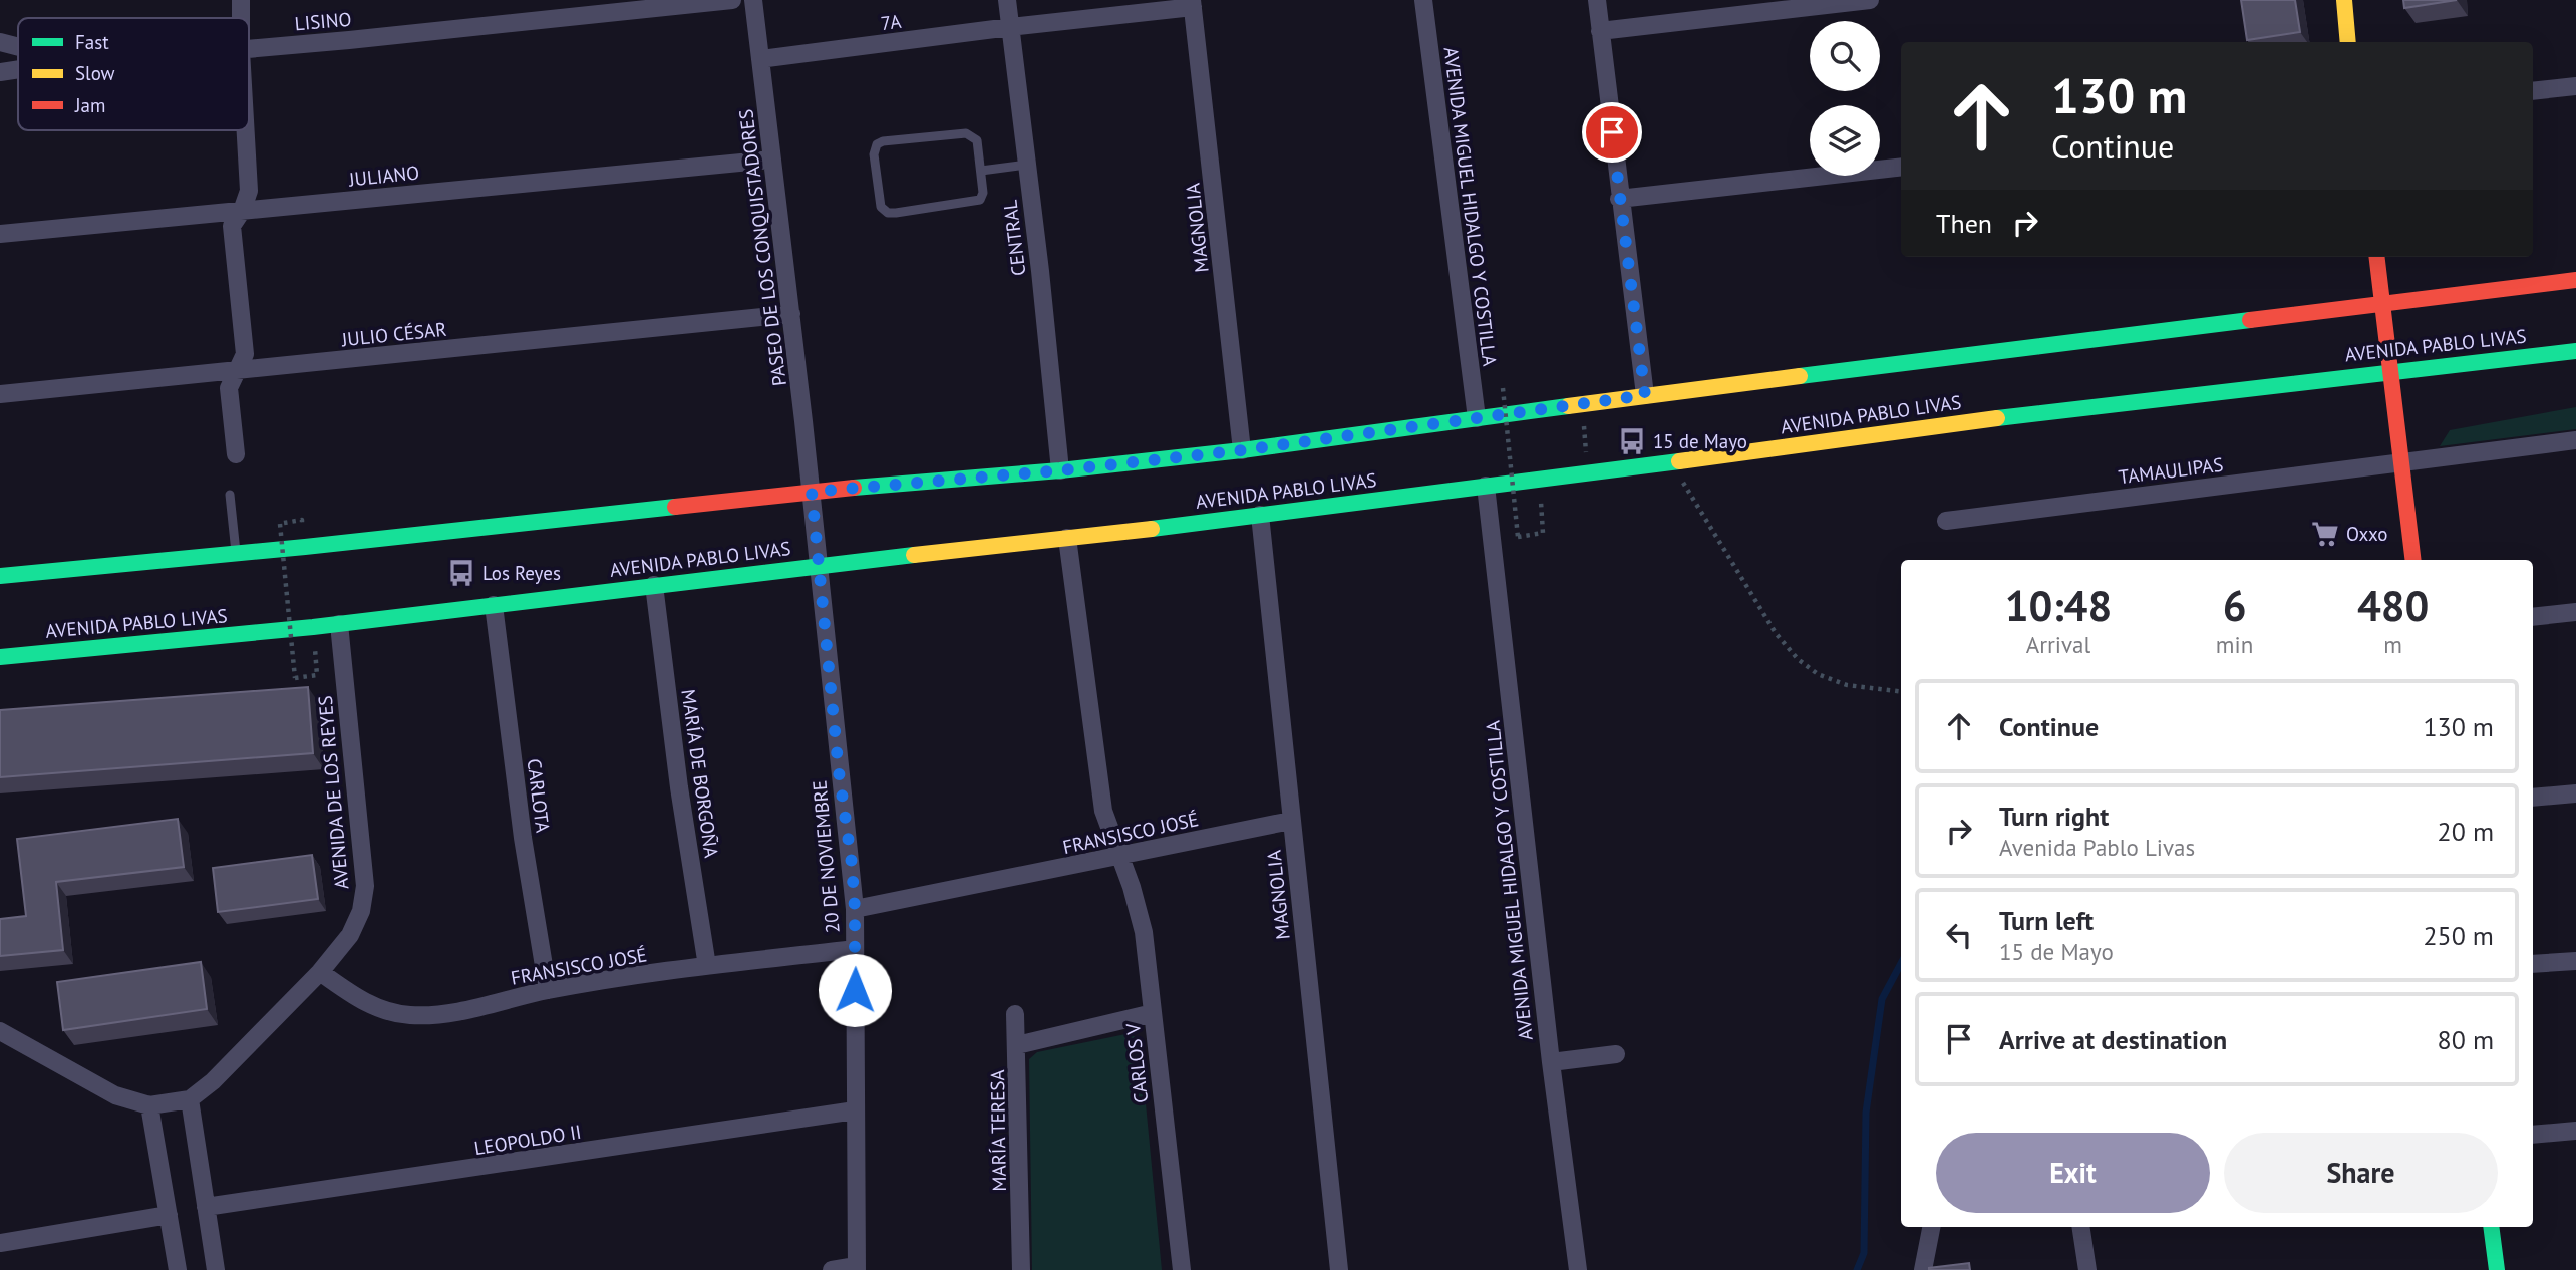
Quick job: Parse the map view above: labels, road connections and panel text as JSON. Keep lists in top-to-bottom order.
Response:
{
  "streets": {
    "main road": ["AVENIDA PABLO LIVAS"],
    "street": [
      "LISINO",
      "7A",
      "JULIANO",
      "AVENIDA MIGUEL HIDALGO Y COSTILLA",
      "MAGNOLIA",
      "CENTRAL",
      "PASEO DE LOS CONQUISTADORES",
      "JULIO CÉSAR",
      "TAMAULIPAS",
      "MARÍA DE BORGOÑA",
      "AVENIDA DE LOS REYES",
      "CARLOTA",
      "FRANSISCO JOSÉ",
      "20 DE NOVIEMBRE",
      "CARLOS V",
      "MARÍA TERESA",
      "LEOPOLDO II"
    ]
  },
  "crossings": [
    ["7A", "MAGNOLIA"],
    ["7A", "CENTRAL"],
    ["7A", "PASEO DE LOS CONQUISTADORES"],
    ["JULIANO", "PASEO DE LOS CONQUISTADORES"],
    ["AVENIDA MIGUEL HIDALGO Y COSTILLA", "AVENIDA PABLO LIVAS"],
    ["MAGNOLIA", "AVENIDA PABLO LIVAS"],
    ["MAGNOLIA", "FRANSISCO JOSÉ"],
    ["PASEO DE LOS CONQUISTADORES", "JULIO CÉSAR"],
    ["PASEO DE LOS CONQUISTADORES", "AVENIDA PABLO LIVAS"],
    ["PASEO DE LOS CONQUISTADORES", "20 DE NOVIEMBRE"],
    ["AVENIDA PABLO LIVAS", "MARÍA DE BORGOÑA"],
    ["AVENIDA PABLO LIVAS", "AVENIDA DE LOS REYES"],
    ["AVENIDA PABLO LIVAS", "CARLOTA"],
    ["AVENIDA PABLO LIVAS", "20 DE NOVIEMBRE"],
    ["MARÍA DE BORGOÑA", "FRANSISCO JOSÉ"],
    ["AVENIDA DE LOS REYES", "FRANSISCO JOSÉ"],
    ["CARLOTA", "FRANSISCO JOSÉ"],
    ["FRANSISCO JOSÉ", "20 DE NOVIEMBRE"],
    ["FRANSISCO JOSÉ", "CARLOS V"],
    ["20 DE NOVIEMBRE", "LEOPOLDO II"],
    ["CARLOS V", "MARÍA TERESA"]
  ],
  "places": {
    "bus stop": ["15 de Mayo", "Los Reyes"],
    "supermarket": ["Oxxo"]
  },
  "legend": ["Fast", "Slow", "Jam"],
  "page": {
    "turn": ["130 m", "Continue"],
    "then": "Then",
    "eta": [
      "10:48",
      "Arrival",
      "6",
      "min",
      "480",
      "m"
    ],
    "list": [
      {
        "name": "Continue",
        "value": "130 m"
      },
      {
        "name": "Turn right",
        "note": "Avenida Pablo Livas",
        "value": "20 m"
      },
      {
        "name": "Turn left",
        "note": "15 de Mayo",
        "value": "250 m"
      },
      {
        "name": "Arrive at destination",
        "value": "80 m"
      }
    ],
    "buttons": ["Exit", "Share"]
  }
}
